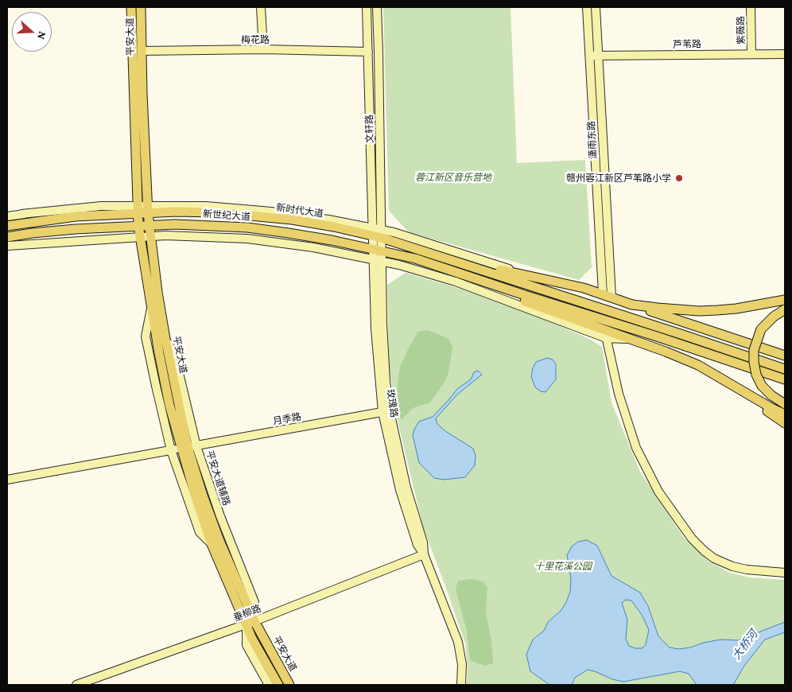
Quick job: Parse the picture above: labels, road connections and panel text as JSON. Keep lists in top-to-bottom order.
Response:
{
  "streets": {
    "main road": ["平安大道", "新时代大道", "新世纪大道"],
    "street": [
      "紫薇路",
      "梅花路",
      "芦苇路",
      "文轩路",
      "潇雨东路",
      "玫瑰路",
      "月季路",
      "平安大道辅路",
      "垂柳路"
    ]
  },
  "crossings": [
    ["紫薇路", "芦苇路"],
    ["平安大道", "梅花路"],
    ["平安大道", "新时代大道"],
    ["平安大道", "新世纪大道"],
    ["平安大道", "月季路"],
    ["平安大道", "平安大道辅路"],
    ["平安大道", "垂柳路"],
    ["梅花路", "文轩路"],
    ["芦苇路", "潇雨东路"],
    ["文轩路", "新时代大道"],
    ["文轩路", "新世纪大道"],
    ["文轩路", "玫瑰路"],
    ["新世纪大道", "玫瑰路"],
    ["玫瑰路", "月季路"],
    ["玫瑰路", "垂柳路"],
    ["月季路", "平安大道辅路"],
    ["平安大道辅路", "垂柳路"]
  ],
  "water": ["大桥河"],
  "parks": ["蓉江新区音乐营地", "十里花溪公园"],
  "places": ["赣州蓉江新区芦苇路小学"],
  "north": "right"
}
